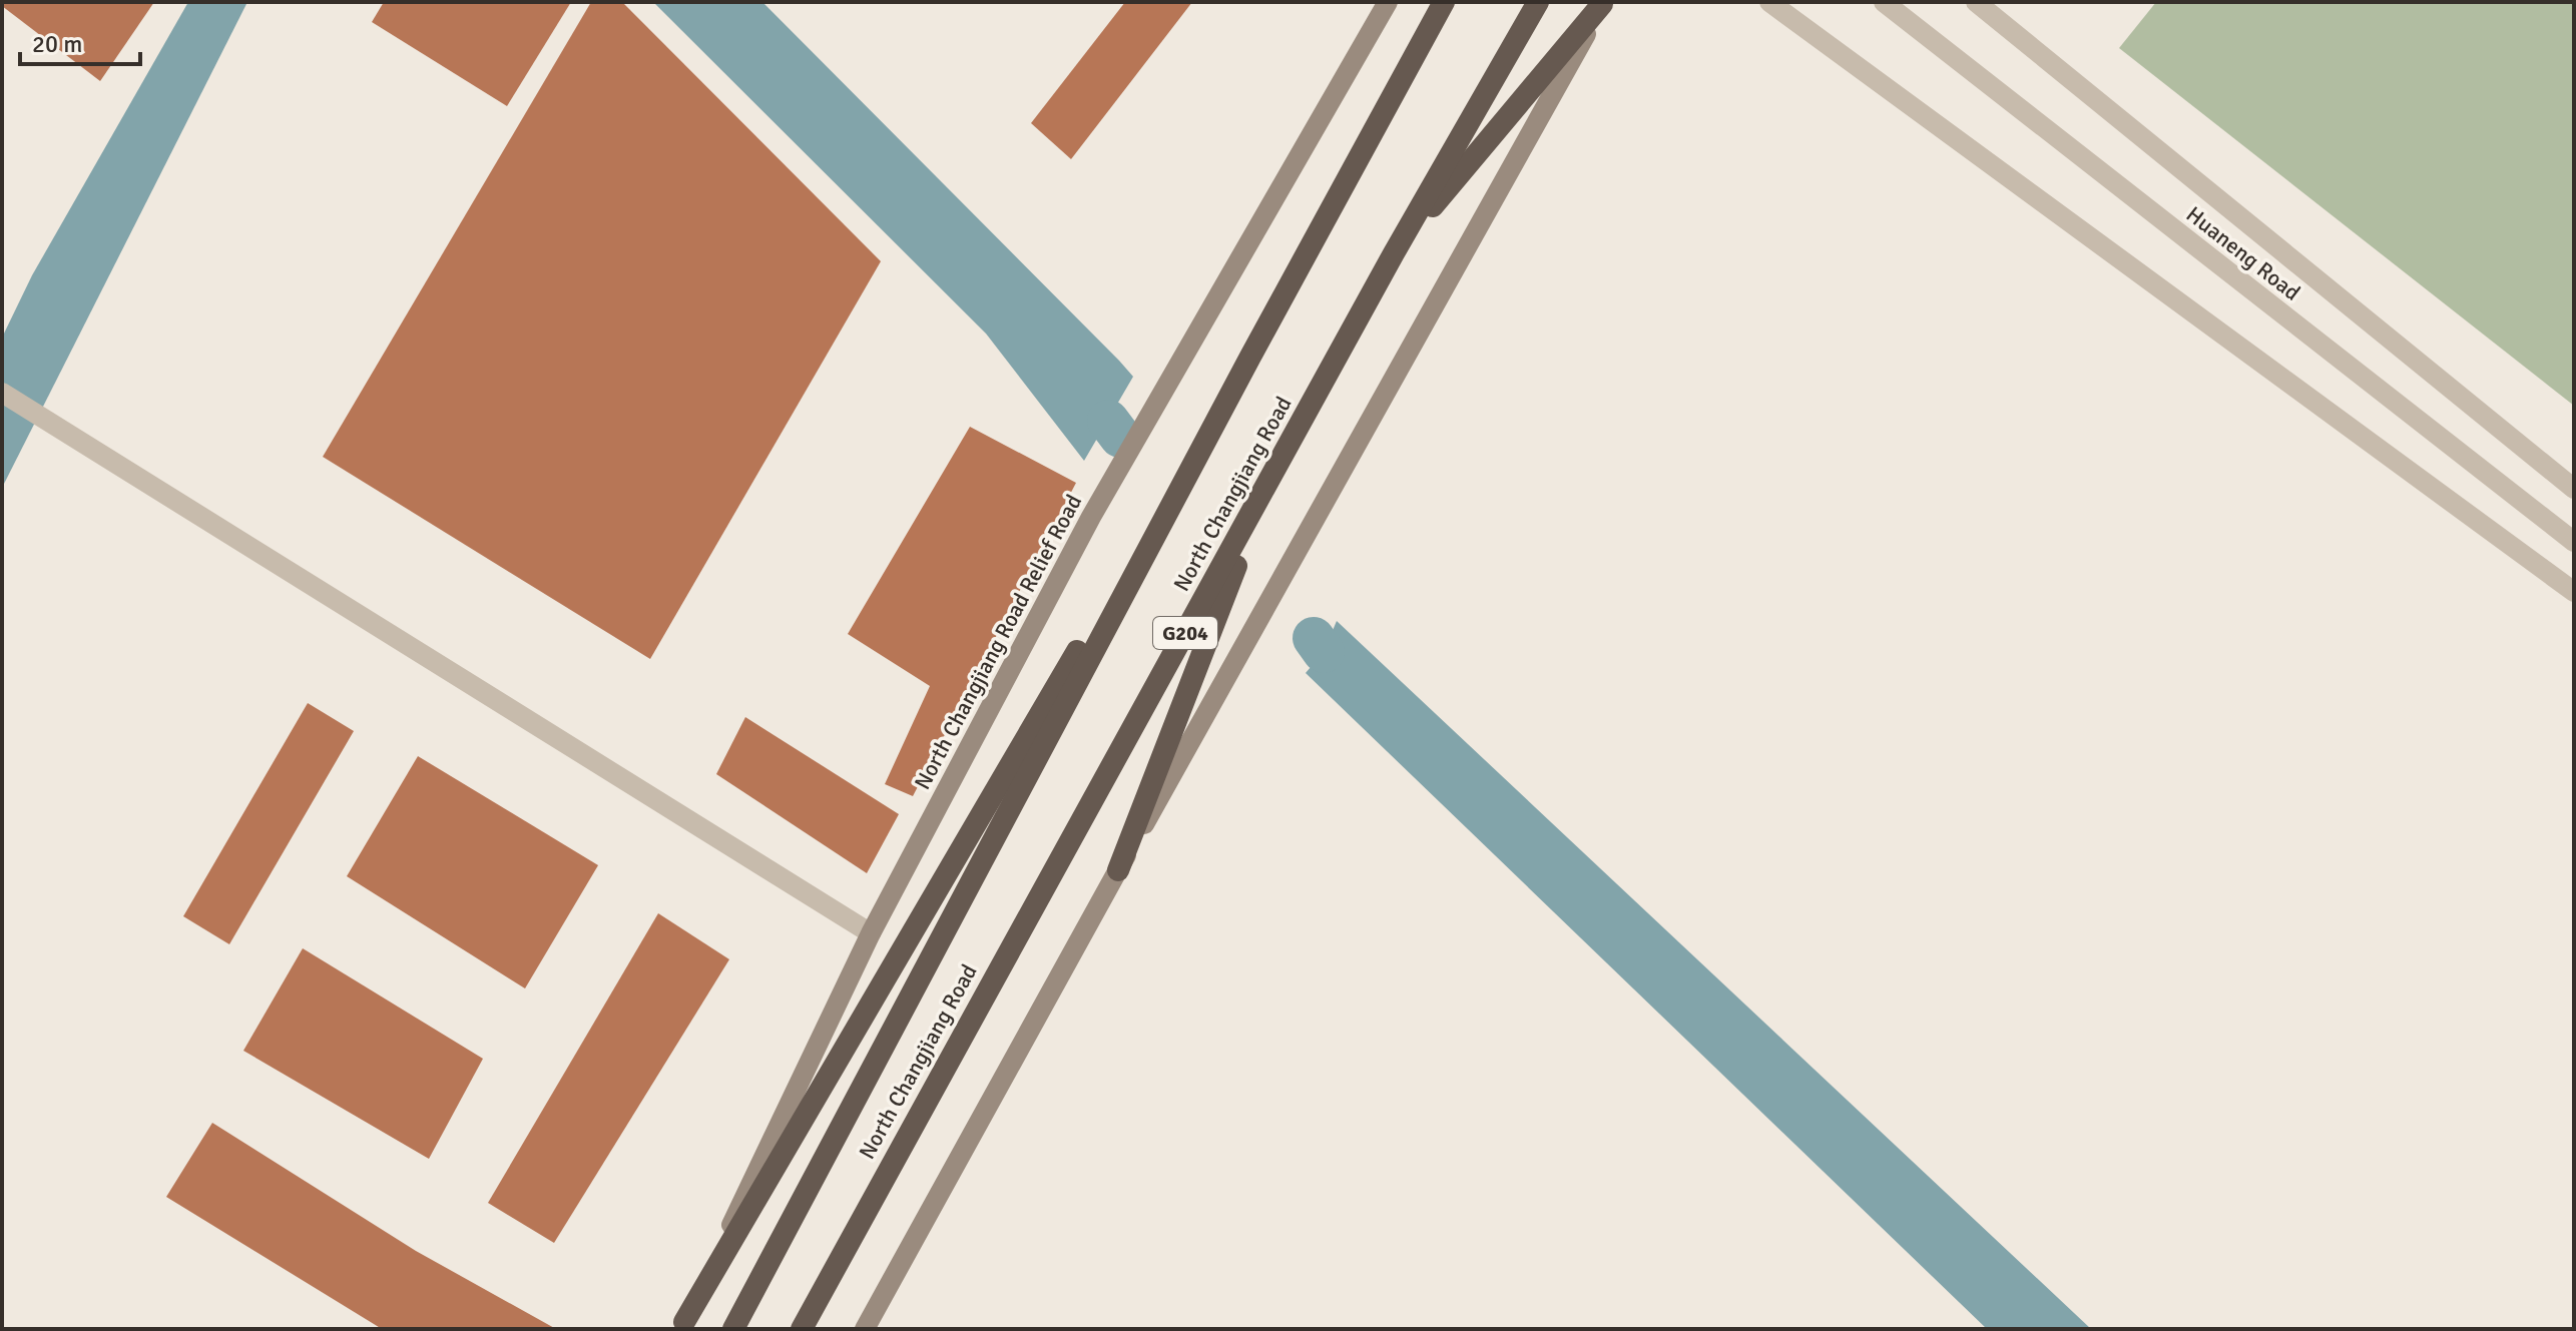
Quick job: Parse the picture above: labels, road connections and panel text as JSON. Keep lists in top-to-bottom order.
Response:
{
  "streets": {
    "highway": ["North Changjiang Road", "G204"],
    "main road": ["North Changjiang Road Relief Road"],
    "street": ["Huaneng Road"]
  },
  "scale_bar": "20 m"
}
